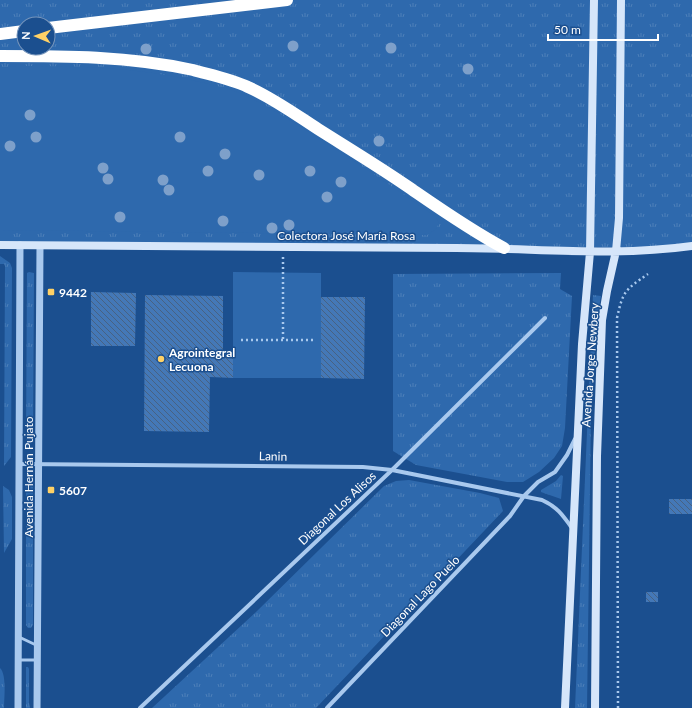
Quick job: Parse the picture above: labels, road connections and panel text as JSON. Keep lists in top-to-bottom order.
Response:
{
  "streets": {
    "main road": ["Colectora José María Rosa", "Avenida Jorge Newbery"],
    "street": [
      "Lanin",
      "Avenida Hernán Pujato",
      "Diagonal Los Alisos",
      "Diagonal Lago Puelo"
    ]
  },
  "crossings": [
    ["Colectora José María Rosa", "Avenida Jorge Newbery"],
    ["Colectora José María Rosa", "Avenida Hernán Pujato"],
    ["Avenida Jorge Newbery", "Diagonal Lago Puelo"],
    ["Lanin", "Avenida Hernán Pujato"],
    ["Lanin", "Diagonal Los Alisos"],
    ["Lanin", "Diagonal Lago Puelo"]
  ],
  "places": {
    "transit": ["9442", "5607"],
    "other": ["Agrointegral Lecuona"]
  },
  "scale_bar": "50 m",
  "north": "left"
}
